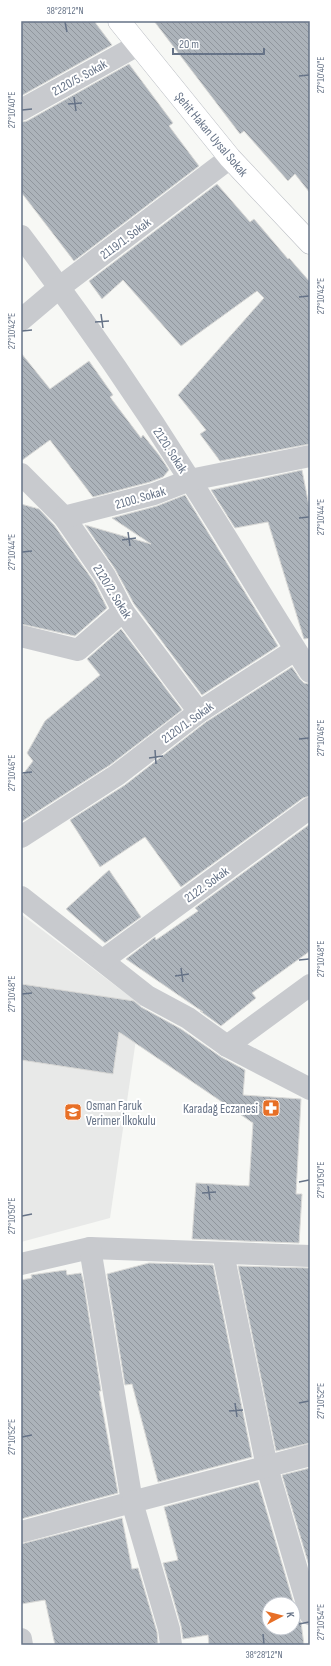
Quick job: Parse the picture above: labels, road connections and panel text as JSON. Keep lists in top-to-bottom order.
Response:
{
  "streets": {
    "main road": ["Şehit Hakan Uysal Sokak"],
    "street": [
      "2120/5. Sokak",
      "2119/1. Sokak",
      "2120. Sokak",
      "2100. Sokak",
      "2120/2. Sokak",
      "2120/1. Sokak",
      "2122. Sokak"
    ]
  },
  "crossings": [
    ["2120/5. Sokak", "Şehit Hakan Uysal Sokak"],
    ["Şehit Hakan Uysal Sokak", "2119/1. Sokak"],
    ["2119/1. Sokak", "2120. Sokak"],
    ["2120. Sokak", "2100. Sokak"],
    ["2120. Sokak", "2120/1. Sokak"],
    ["2100. Sokak", "2120/2. Sokak"],
    ["2120/2. Sokak", "2120/1. Sokak"]
  ],
  "places": {
    "pharmacy": ["Karadağ Eczanesi"],
    "school or university": ["Osman Faruk Verimer İlkokulu"]
  },
  "scale_bar": "20 m",
  "north": "right",
  "coordinates": [
    "38°28'12\"N",
    "27°10'40\"E",
    "27°10'42\"E",
    "27°10'44\"E",
    "27°10'46\"E",
    "27°10'48\"E",
    "27°10'50\"E",
    "27°10'52\"E",
    "27°10'54\"E"
  ]
}
